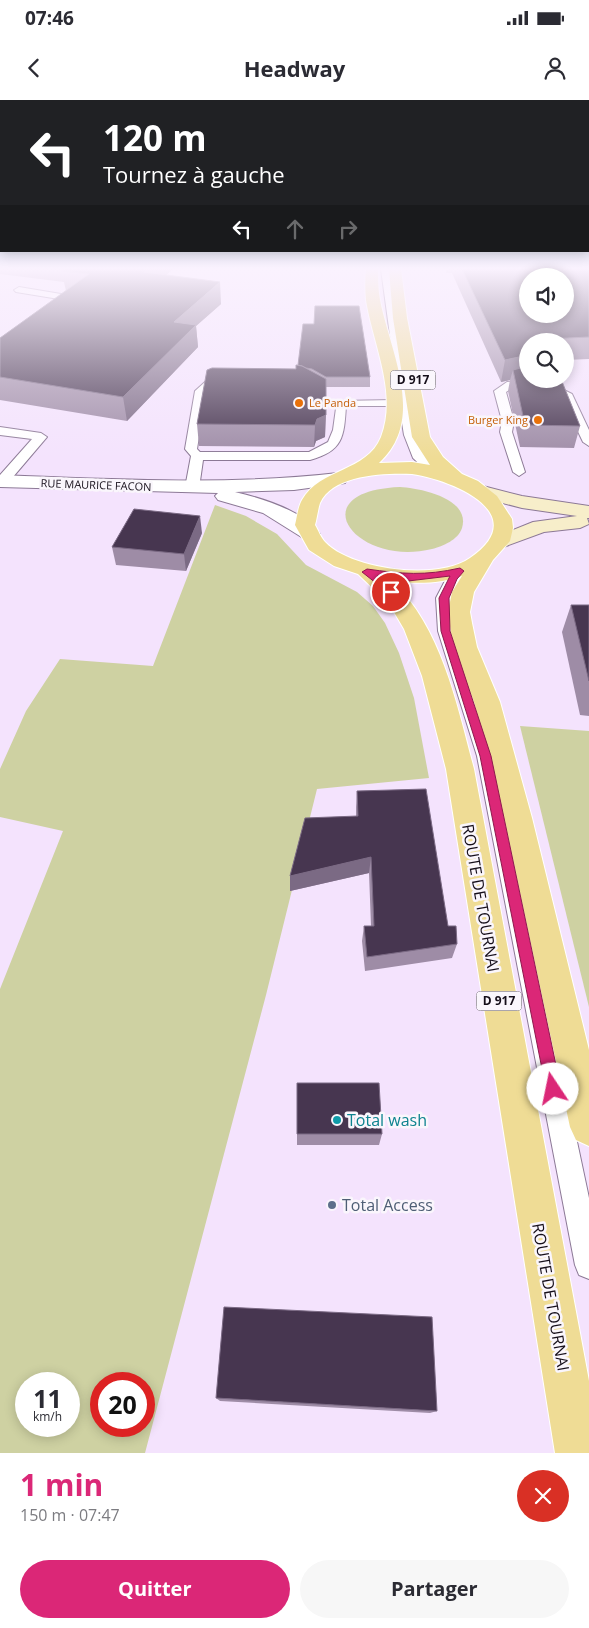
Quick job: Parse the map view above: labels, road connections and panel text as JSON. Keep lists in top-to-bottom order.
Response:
{
  "streets": {
    "main road": ["D 917", "ROUTE DE TOURNAI"],
    "street": ["RUE MAURICE FACON"]
  },
  "crossings": [
    ["D 917", "RUE MAURICE FACON"],
    ["D 917", "ROUTE DE TOURNAI"],
    ["RUE MAURICE FACON", "ROUTE DE TOURNAI"]
  ],
  "places": [
    "Le Panda",
    "Burger King",
    "Total wash",
    "Total Access"
  ],
  "page": {
    "status": "07:46",
    "header": "Headway",
    "turn": ["120 m", "Tournez à gauche"],
    "speed": "11 km/h",
    "limit": "20",
    "heading": ["1 min", "150 m · 07:47"],
    "buttons": ["Quitter", "Partager"]
  }
}
